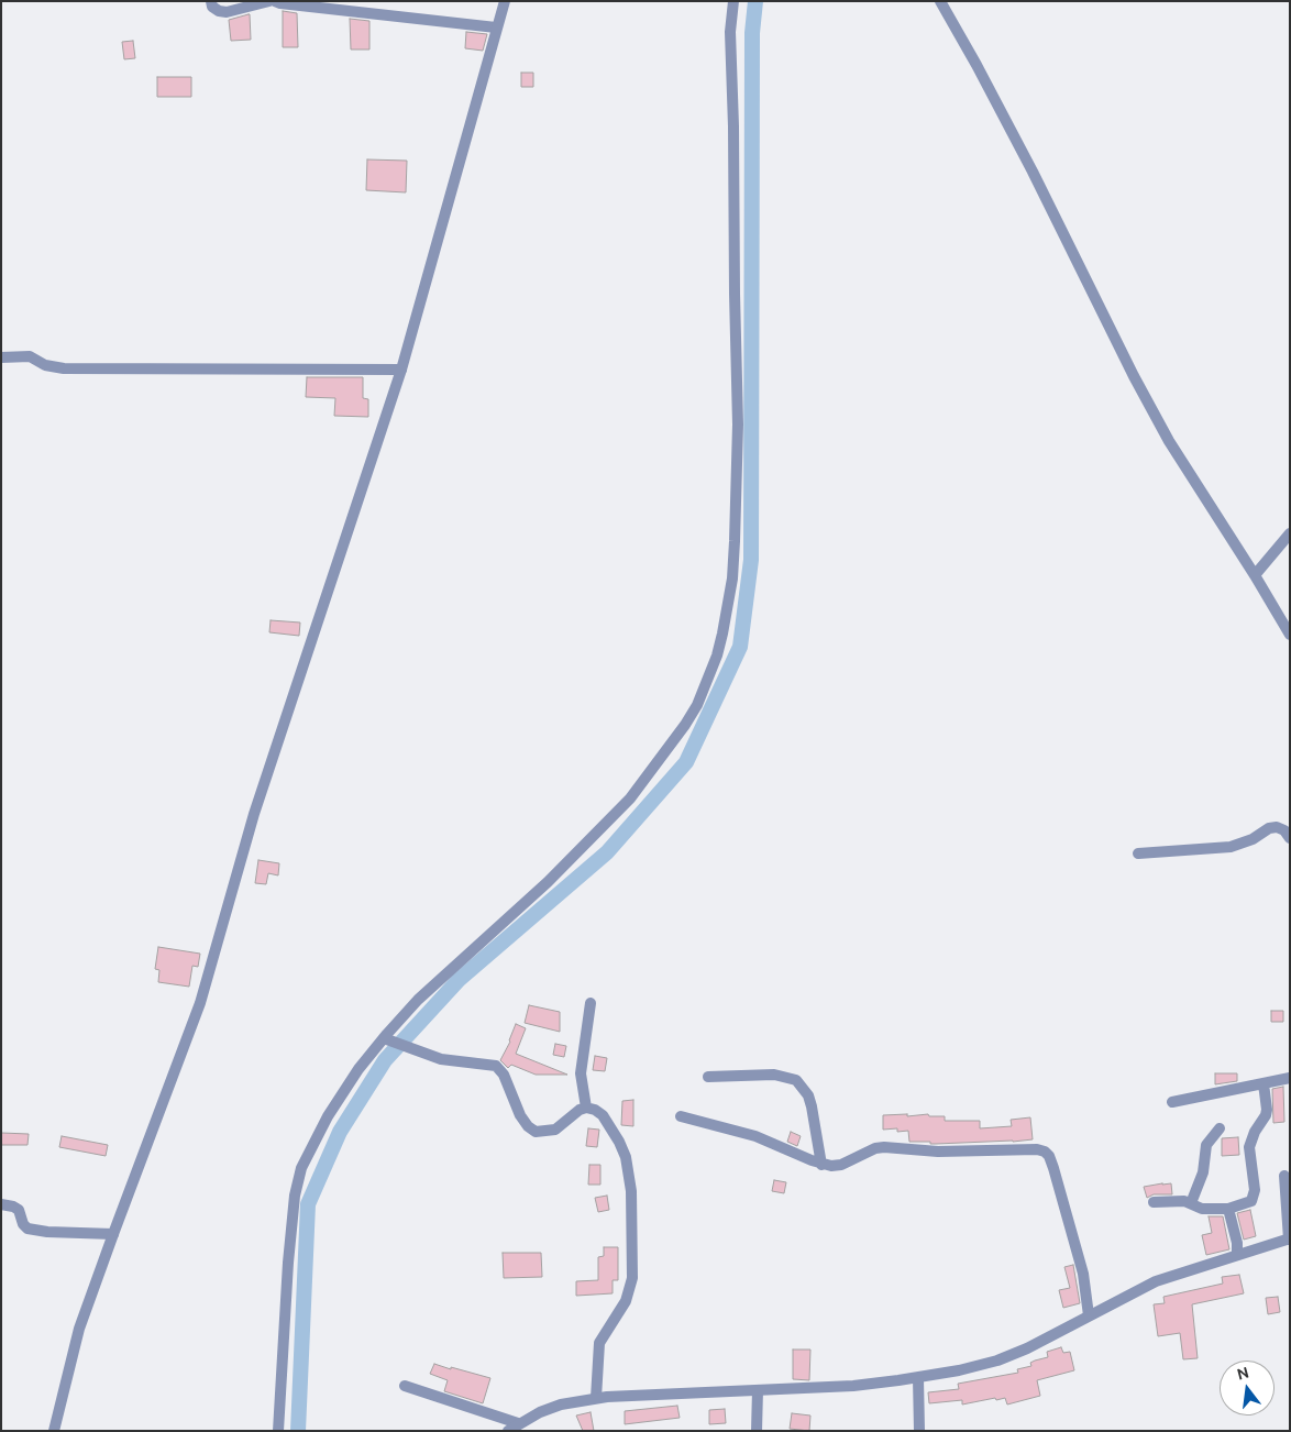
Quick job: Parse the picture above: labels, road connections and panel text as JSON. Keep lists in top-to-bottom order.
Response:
{
  "north": "top"
}
